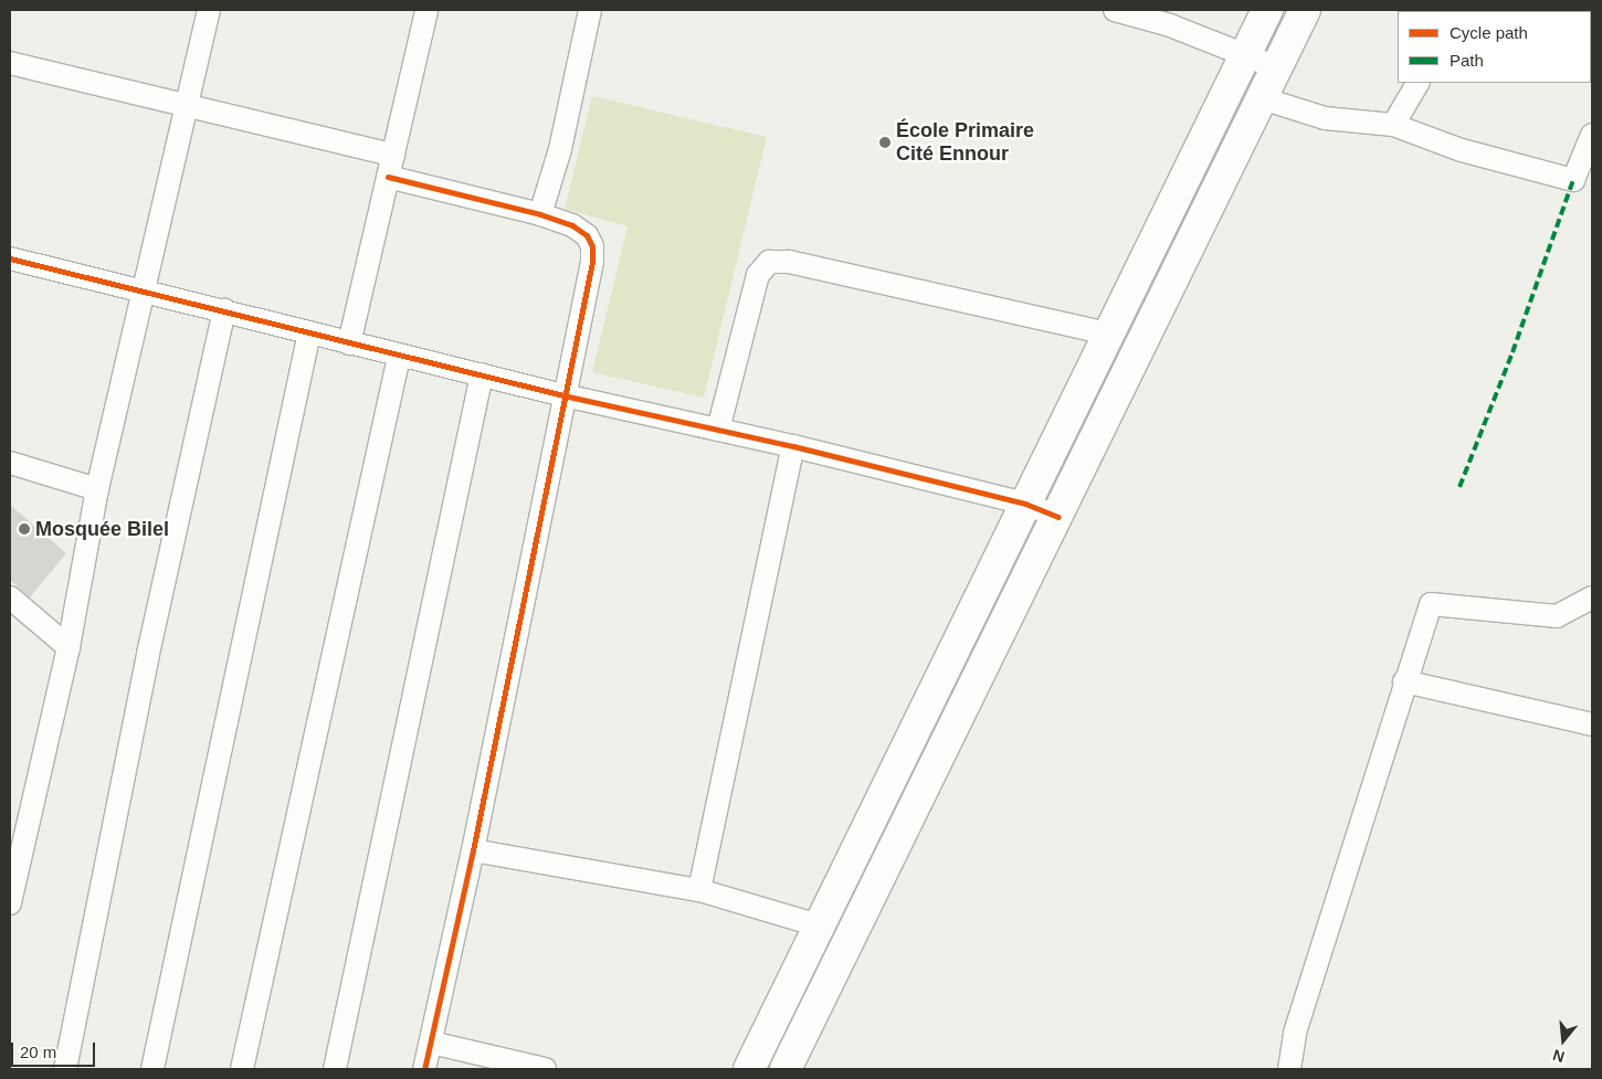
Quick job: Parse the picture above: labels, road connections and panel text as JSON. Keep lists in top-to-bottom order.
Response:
{
  "places": ["École Primaire Cité Ennour", "Mosquée Bilel"],
  "legend": ["Cycle path", "Path"],
  "scale_bar": "20 m",
  "north": "bottom"
}
